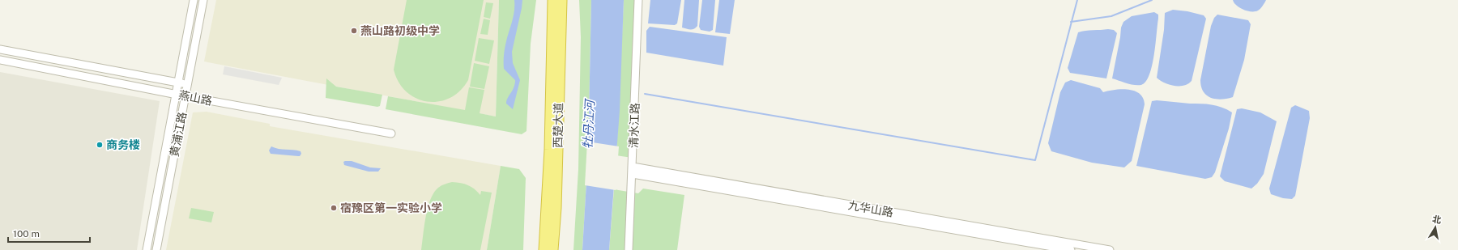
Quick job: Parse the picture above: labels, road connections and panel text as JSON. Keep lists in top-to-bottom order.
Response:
{
  "streets": {
    "highway": ["西楚大道"],
    "street": [
      "燕山路",
      "清水江路",
      "黄浦江路",
      "九华山路"
    ]
  },
  "crossings": [
    ["燕山路", "黄浦江路"],
    ["清水江路", "九华山路"]
  ],
  "water": ["牡丹江河"],
  "places": ["燕山路初级中学", "商务楼", "宿豫区第一实验小学"],
  "scale_bar": "100 m",
  "north": "top"
}
